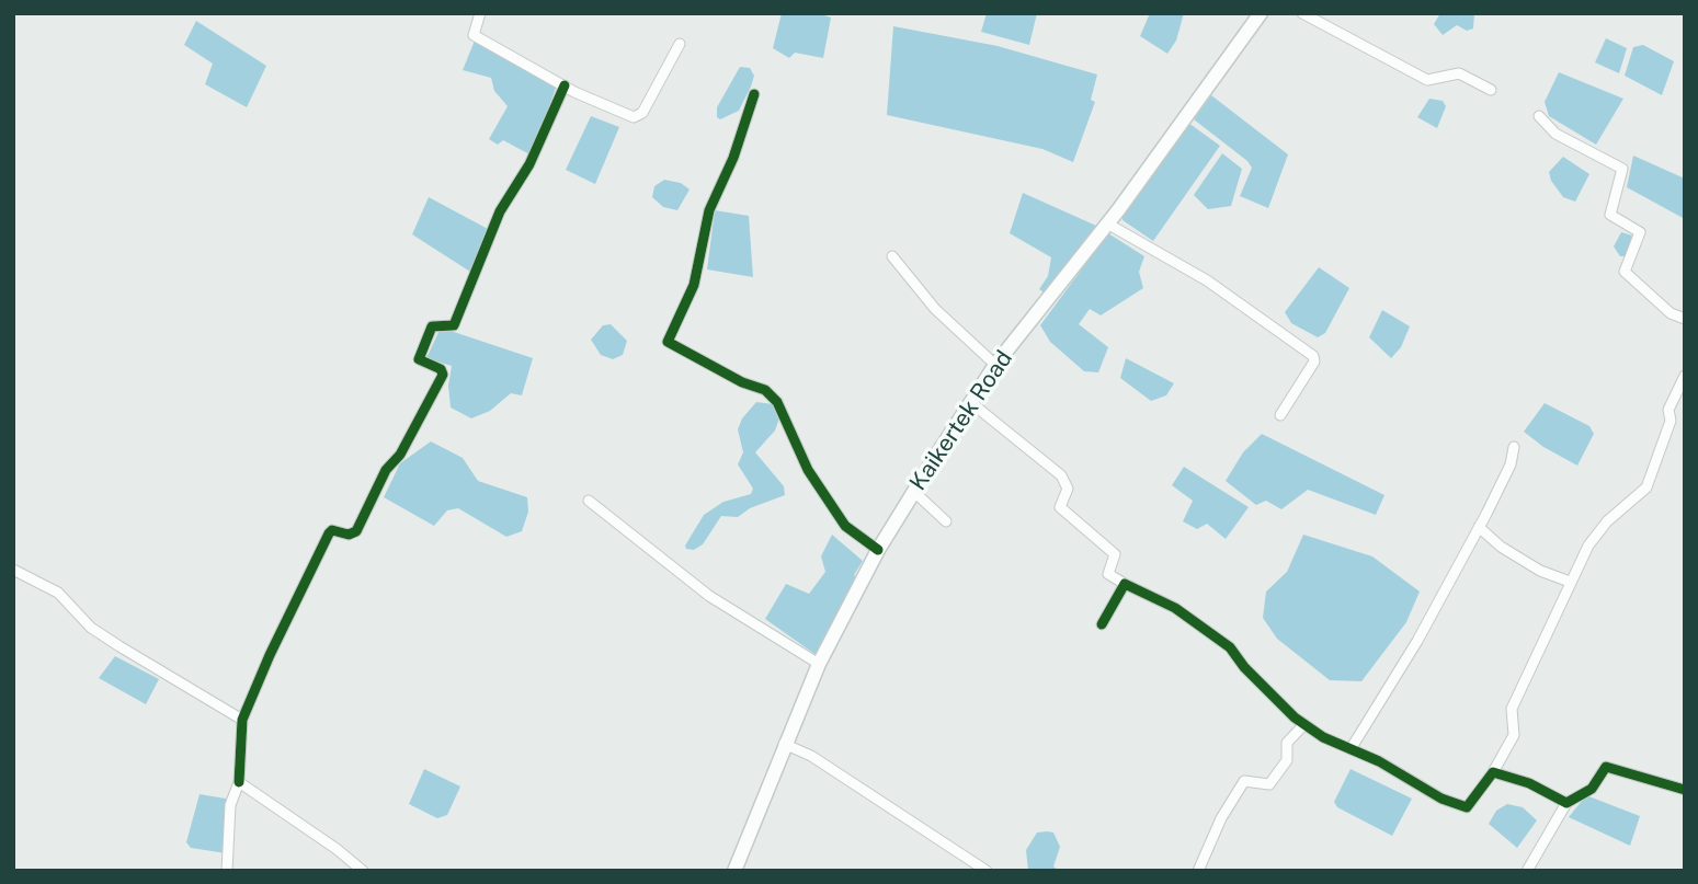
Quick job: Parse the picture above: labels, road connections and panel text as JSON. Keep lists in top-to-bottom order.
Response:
{
  "streets": {
    "main road": ["Kaikertek Road"]
  }
}
